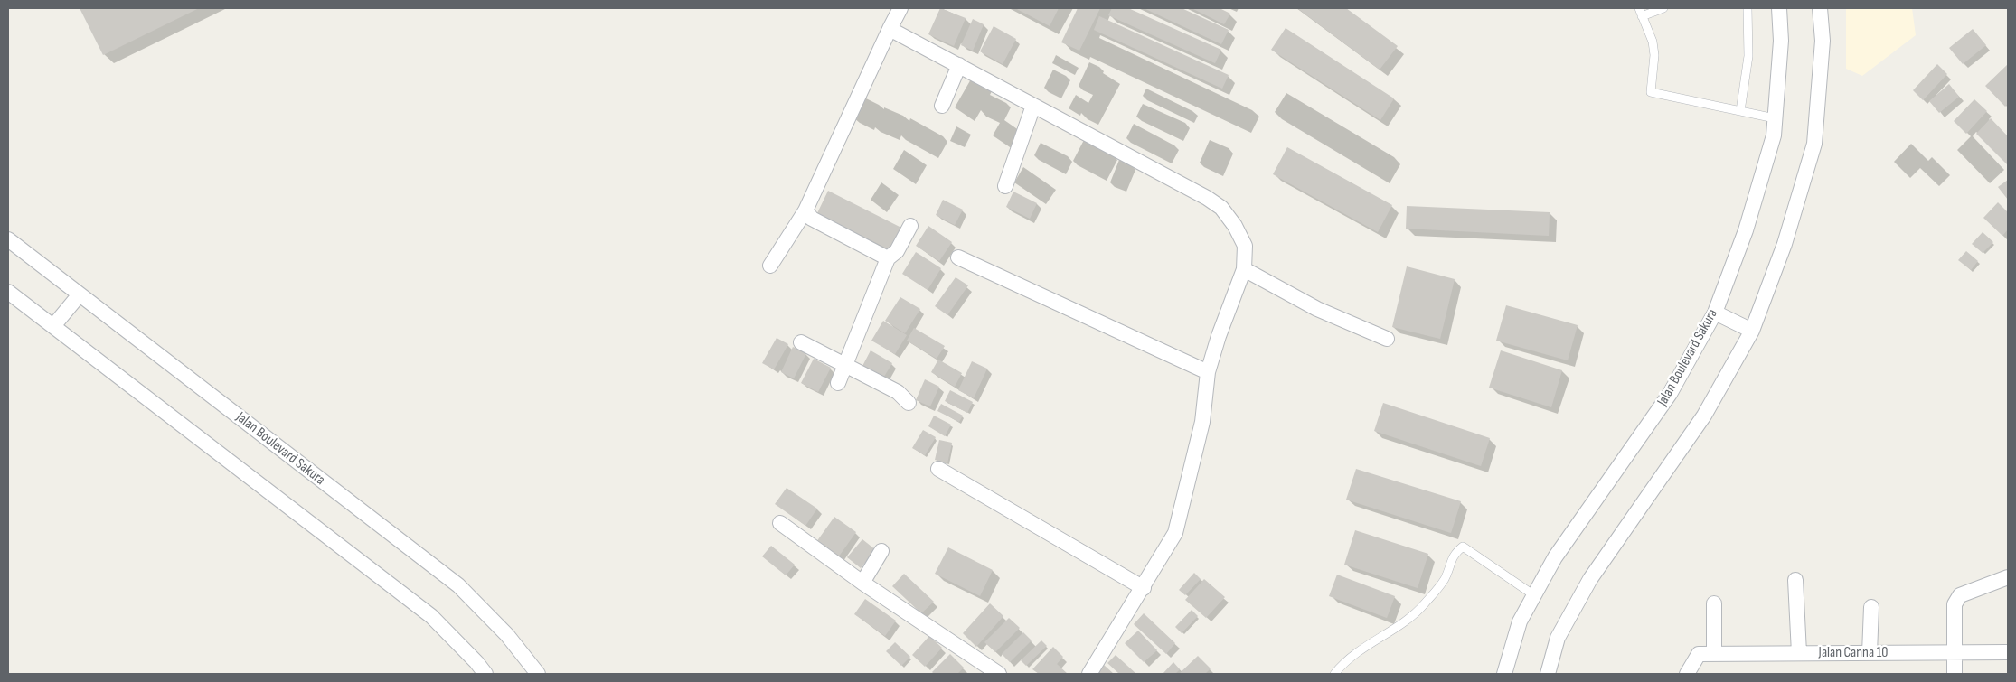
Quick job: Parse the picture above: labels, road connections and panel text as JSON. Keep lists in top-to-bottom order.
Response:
{
  "streets": {
    "street": ["Jalan Boulevard Sakura", "Jalan Canna 10"]
  }
}
